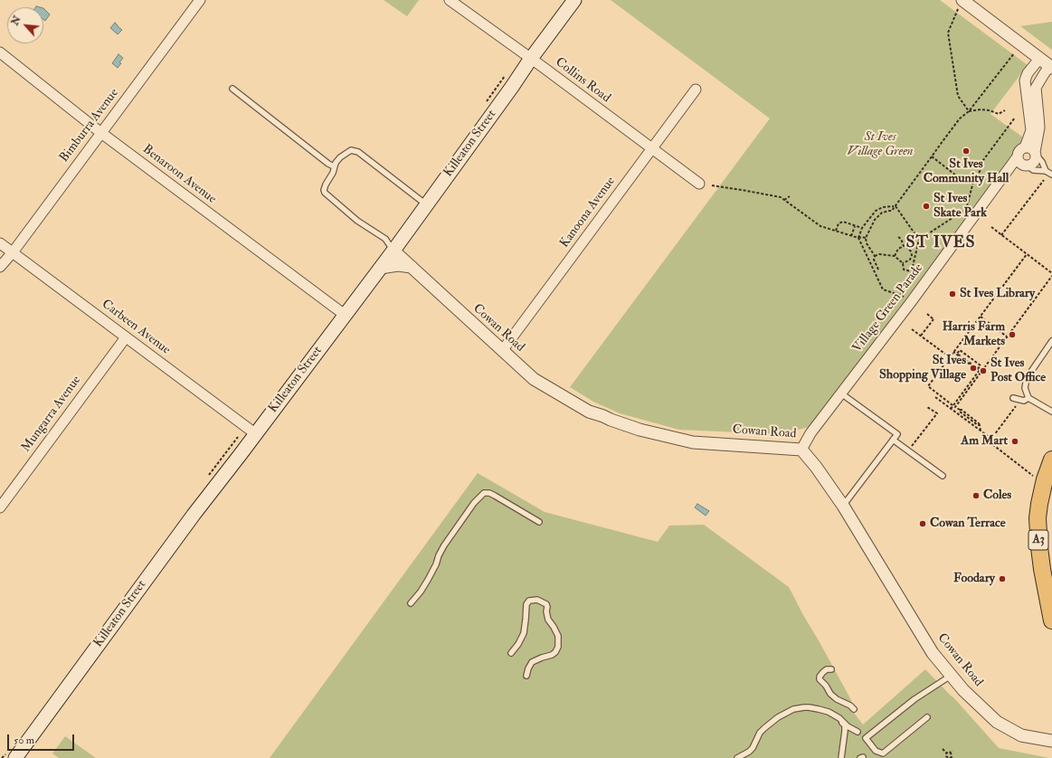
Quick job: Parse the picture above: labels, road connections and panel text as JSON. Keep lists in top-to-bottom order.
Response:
{
  "streets": {
    "highway": ["A3"],
    "main road": ["Killeaton Street"],
    "street": [
      "Collins Road",
      "Bimburra Avenue",
      "Benaroon Avenue",
      "Kanoona Avenue",
      "Village Green Parade",
      "Carbeen Avenue",
      "Cowan Road",
      "Mungarra Avenue"
    ]
  },
  "crossings": [
    ["Collins Road", "Killeaton Street"],
    ["Collins Road", "Kanoona Avenue"],
    ["Bimburra Avenue", "Benaroon Avenue"],
    ["Bimburra Avenue", "Carbeen Avenue"],
    ["Killeaton Street", "Benaroon Avenue"],
    ["Killeaton Street", "Carbeen Avenue"],
    ["Killeaton Street", "Cowan Road"],
    ["Kanoona Avenue", "Cowan Road"],
    ["Village Green Parade", "Cowan Road"],
    ["Carbeen Avenue", "Mungarra Avenue"]
  ],
  "districts": ["ST IVES"],
  "parks": ["St Ives Village Green"],
  "places": [
    "St Ives Community Hall",
    "St Ives Skate Park",
    "St Ives Library",
    "Harris Farm Markets",
    "St Ives Shopping Village",
    "St Ives Post Office",
    "Am Mart",
    "Coles",
    "Cowan Terrace",
    "Foodary"
  ],
  "scale_bar": "50 m",
  "north": "top left"
}
